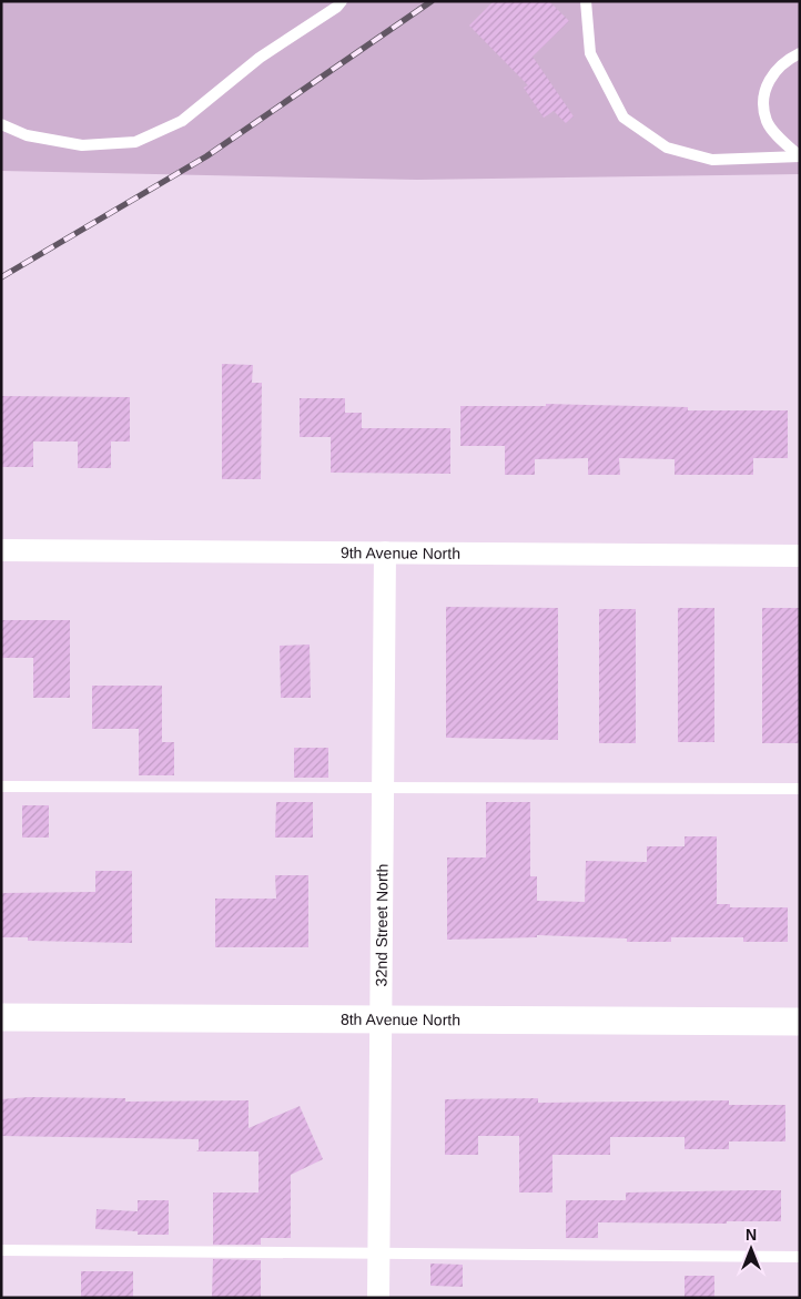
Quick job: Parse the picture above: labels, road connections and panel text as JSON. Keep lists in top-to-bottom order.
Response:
{
  "streets": {
    "street": ["9th Avenue North", "32nd Street North", "8th Avenue North"]
  },
  "crossings": [
    ["9th Avenue North", "32nd Street North"],
    ["32nd Street North", "8th Avenue North"]
  ],
  "north": "top"
}
